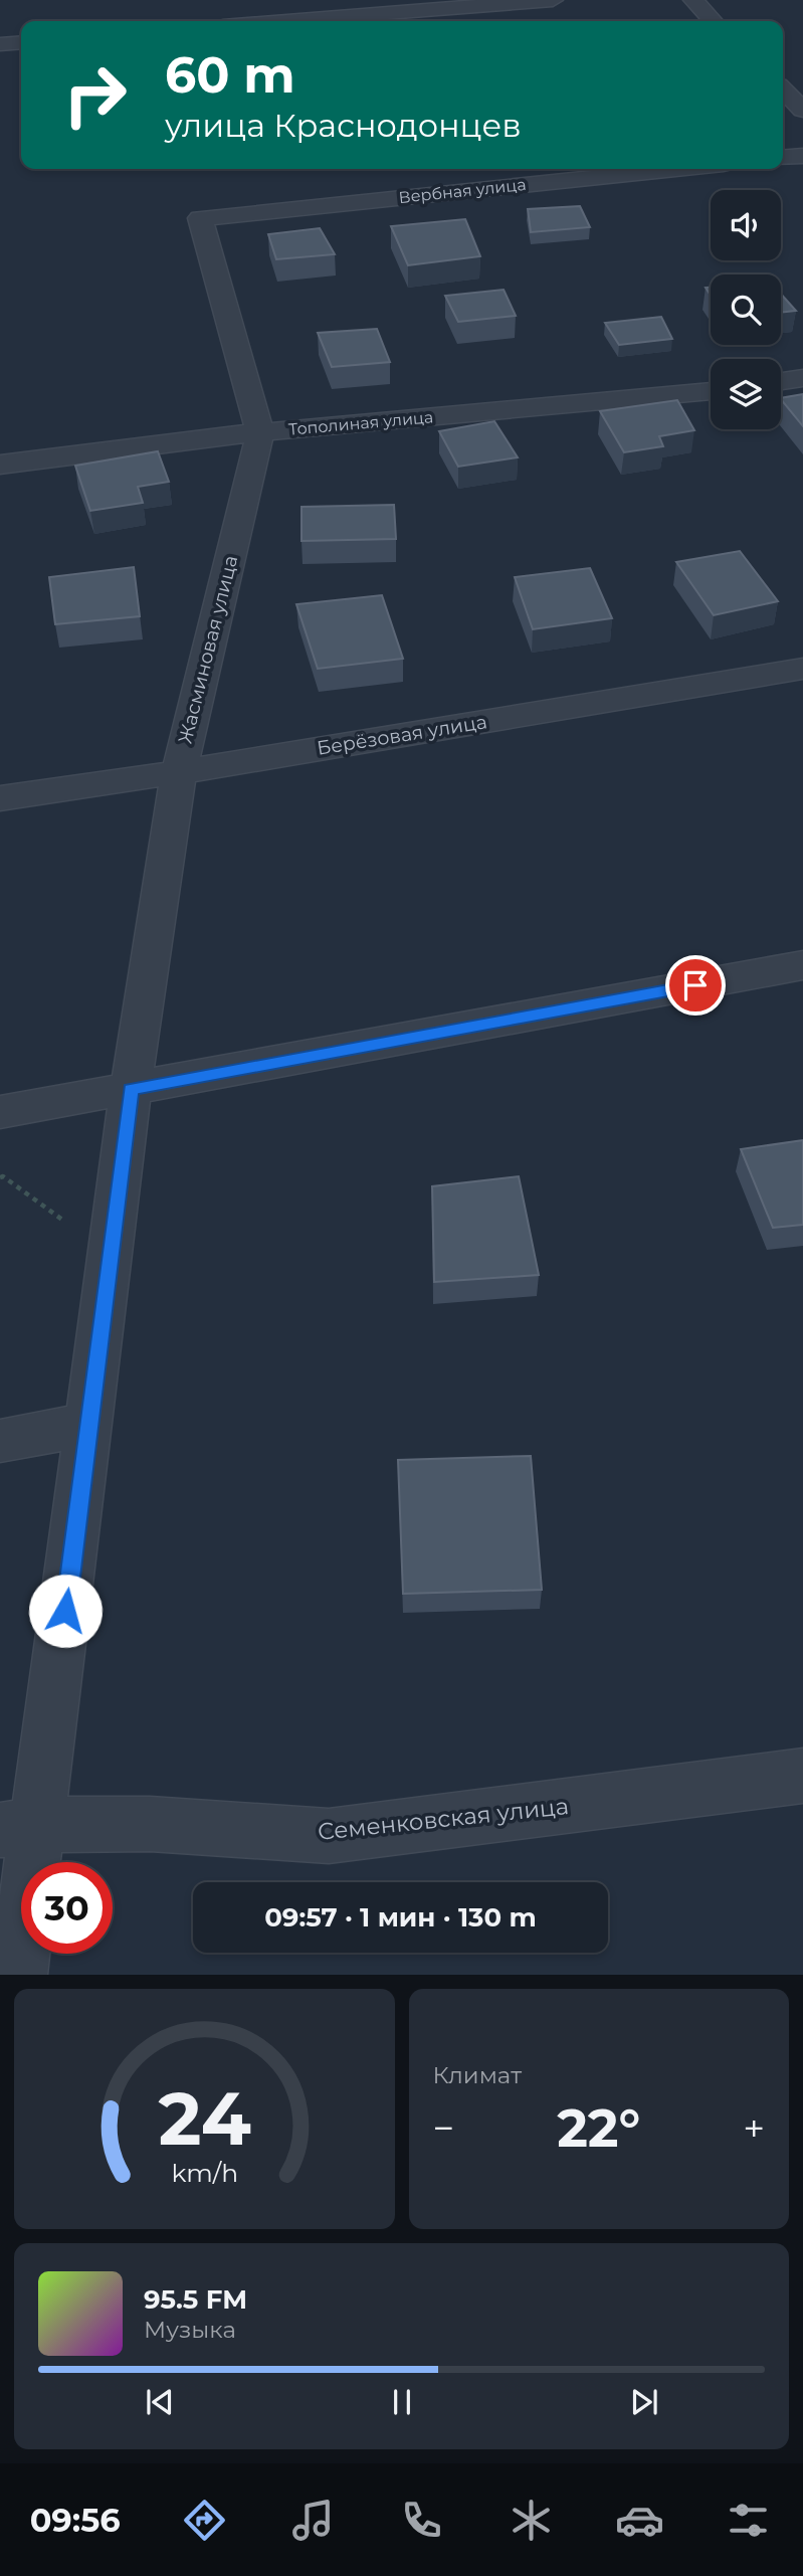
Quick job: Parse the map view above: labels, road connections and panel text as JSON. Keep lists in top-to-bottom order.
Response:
{
  "streets": {
    "street": [
      "Вербная улица",
      "Тополиная улица",
      "Жасминовая улица",
      "Берёзовая улица",
      "Семенковская улица"
    ]
  },
  "crossings": [
    ["Вербная улица", "Жасминовая улица"],
    ["Тополиная улица", "Жасминовая улица"],
    ["Жасминовая улица", "Берёзовая улица"],
    ["Жасминовая улица", "Семенковская улица"]
  ],
  "page": {
    "turn": ["60 m", "улица Краснодонцев"],
    "limit": "30",
    "trip": "09:57 · 1 мин · 130 m",
    "tile": "Климат",
    "heat": ["−", "22°", "+"],
    "song": ["95.5 FM", "Музыка"],
    "tabs": "09:56",
    "gauge": ["24", "km/h"]
  }
}
